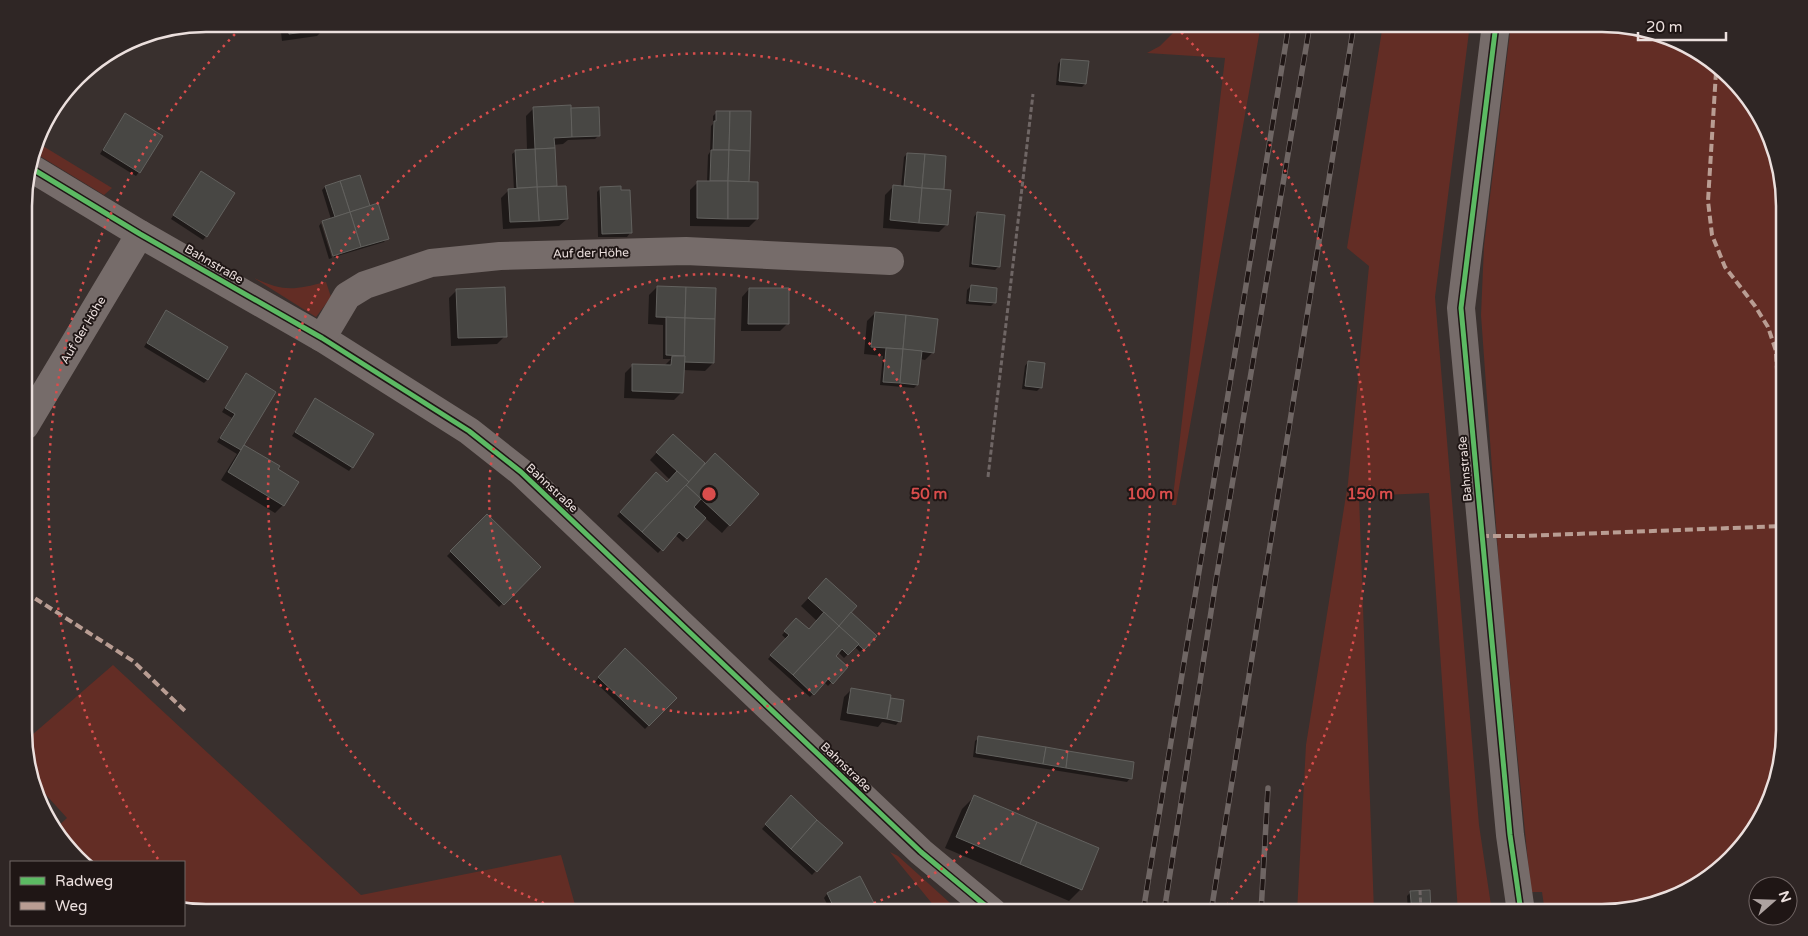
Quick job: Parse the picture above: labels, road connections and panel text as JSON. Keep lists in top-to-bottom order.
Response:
{
  "streets": {
    "street": ["Auf der Höhe", "Bahnstraße"]
  },
  "crossings": [
    ["Auf der Höhe", "Bahnstraße"]
  ],
  "legend": ["Radweg", "Weg"],
  "scale_bar": "20 m",
  "north": "right",
  "rings": ["50 m", "100 m", "150 m"]
}
